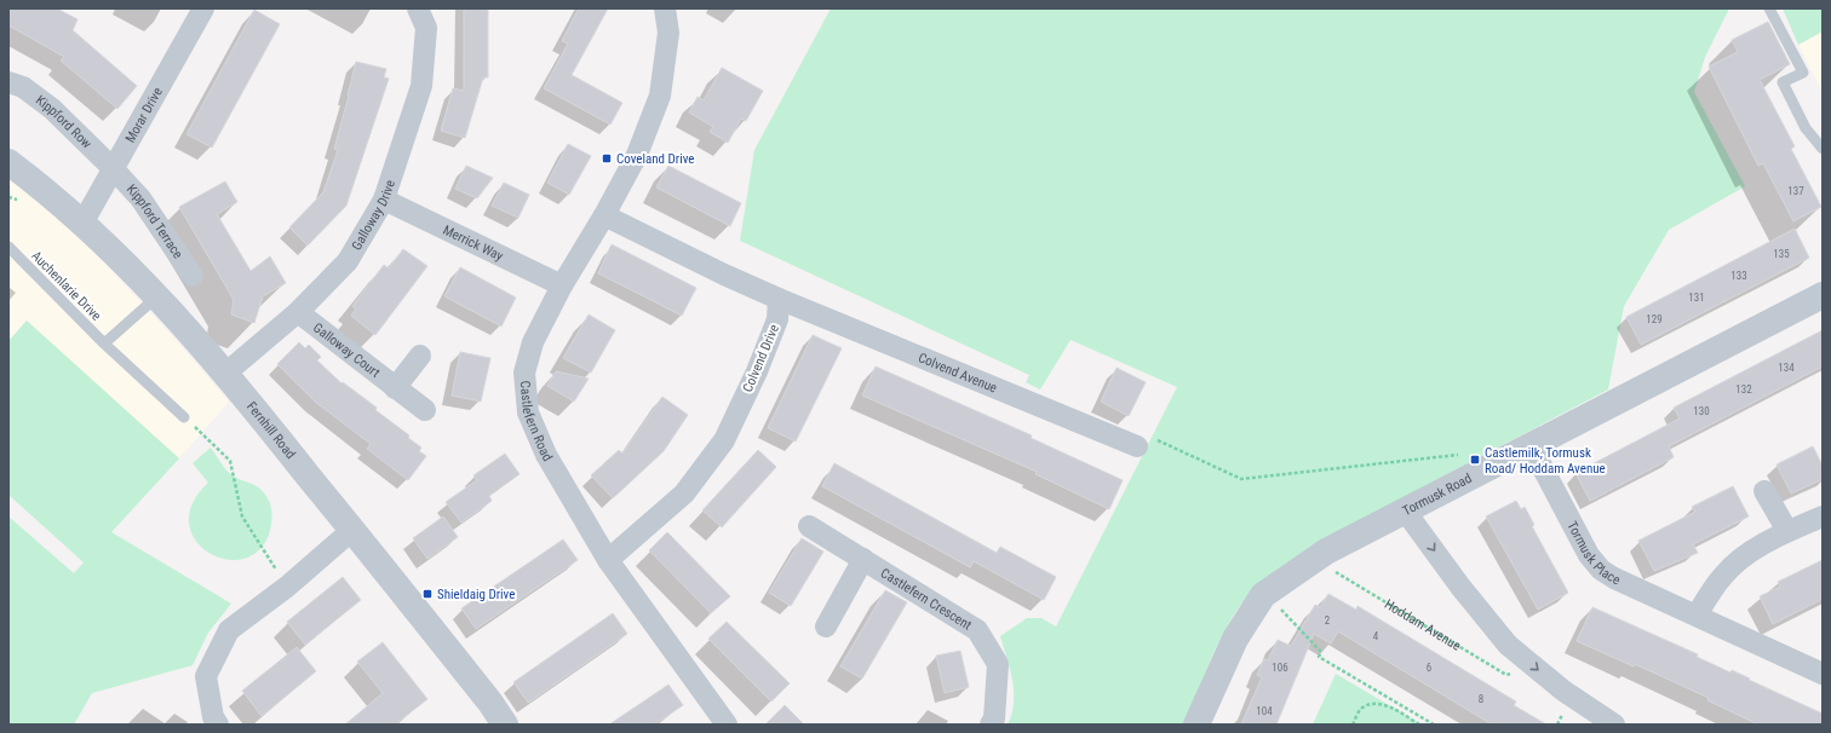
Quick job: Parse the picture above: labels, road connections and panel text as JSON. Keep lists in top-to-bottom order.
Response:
{
  "streets": {
    "street": [
      "Morar Drive",
      "Kippford Row",
      "Galloway Drive",
      "Kippford Terrace",
      "Merrick Way",
      "Galloway Court",
      "Colvend Drive",
      "Colvend Avenue",
      "Castlefern Road",
      "Fernhill Road",
      "Tormusk Road",
      "Tormusk Place",
      "Castlefern Crescent"
    ],
    "lane": ["Auchenlarie Drive"],
    "path": ["Hoddam Avenue"]
  },
  "crossings": [
    ["Morar Drive", "Kippford Row"],
    ["Morar Drive", "Kippford Terrace"],
    ["Morar Drive", "Fernhill Road"],
    ["Kippford Row", "Kippford Terrace"],
    ["Galloway Drive", "Merrick Way"],
    ["Galloway Drive", "Galloway Court"],
    ["Galloway Drive", "Fernhill Road"],
    ["Merrick Way", "Castlefern Road"],
    ["Colvend Drive", "Colvend Avenue"],
    ["Colvend Drive", "Castlefern Road"],
    ["Tormusk Road", "Tormusk Place"],
    ["Tormusk Road", "Hoddam Avenue"]
  ],
  "places": {
    "transit": ["Coveland Drive", "Castlemilk, Tormusk Road/ Hoddam Avenue", "Shieldaig Drive"]
  },
  "house_numbers": [
    "137",
    "135",
    "133",
    "131",
    "129",
    "134",
    "132",
    "130",
    "2",
    "4",
    "106",
    "6",
    "8",
    "104"
  ]
}
